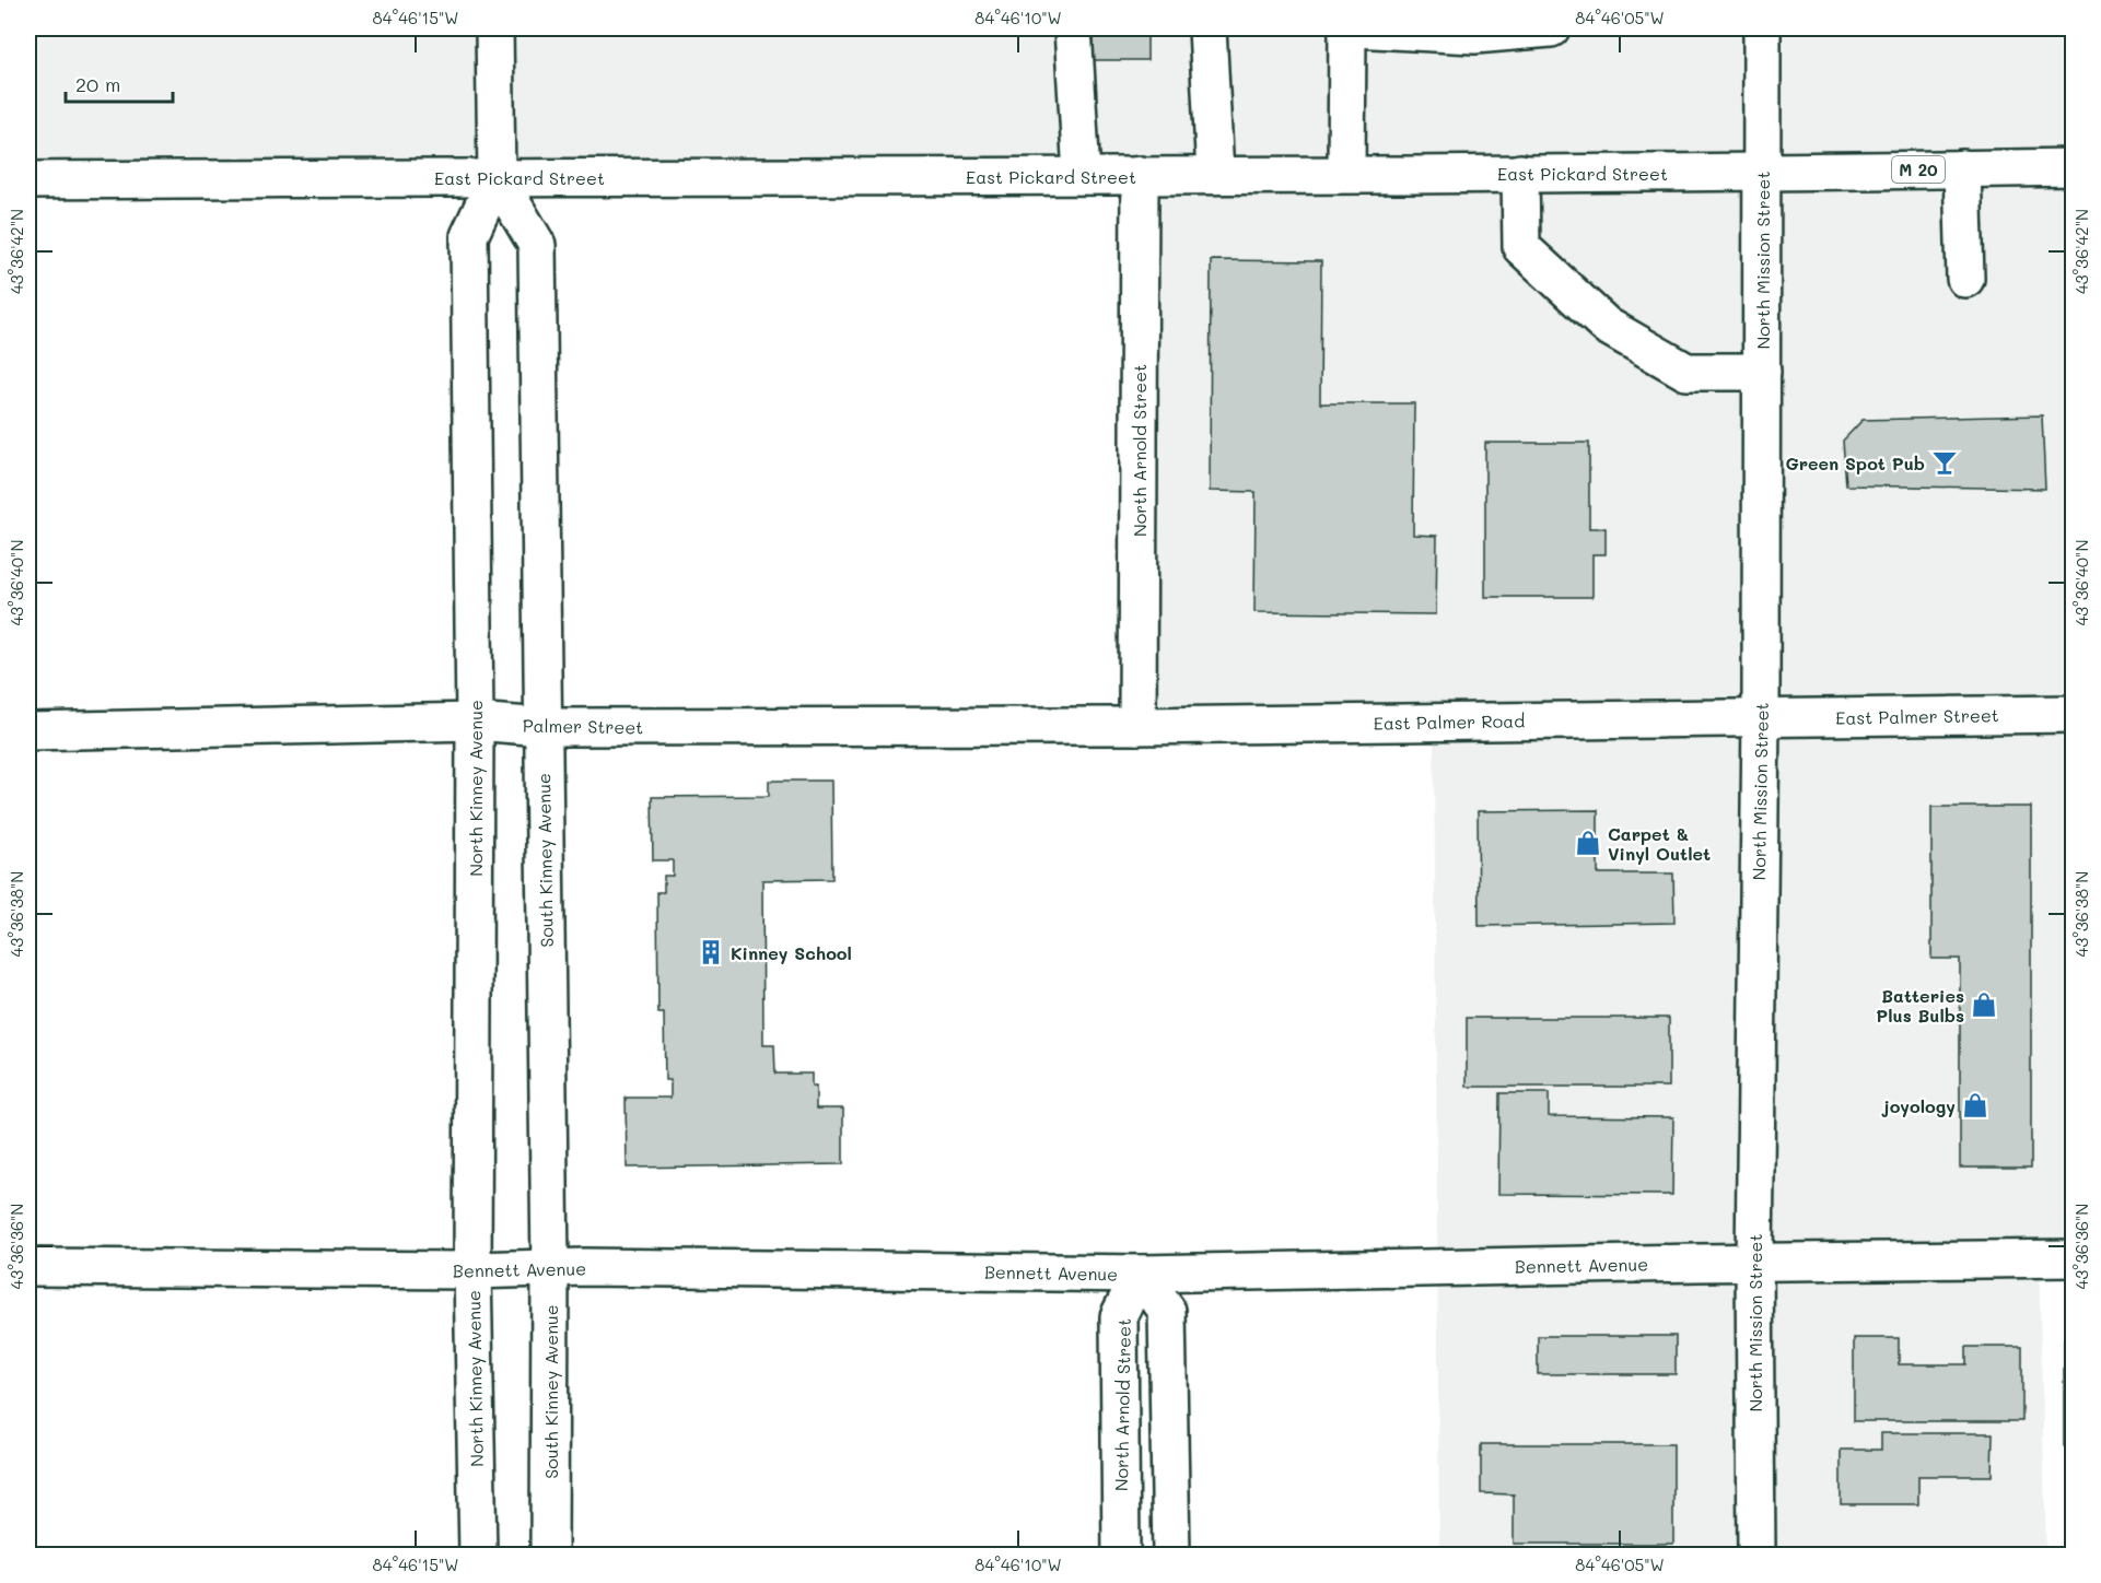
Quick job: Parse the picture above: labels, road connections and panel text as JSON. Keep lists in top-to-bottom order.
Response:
{
  "streets": {
    "street": [
      "M 20",
      "East Pickard Street",
      "North Mission Street",
      "North Arnold Street",
      "East Palmer Street",
      "East Palmer Road",
      "Palmer Street",
      "North Kinney Avenue",
      "South Kinney Avenue",
      "Bennett Avenue"
    ]
  },
  "crossings": [
    ["East Pickard Street", "North Mission Street"],
    ["East Pickard Street", "North Arnold Street"],
    ["East Pickard Street", "North Kinney Avenue"],
    ["East Pickard Street", "South Kinney Avenue"],
    ["North Mission Street", "East Palmer Street"],
    ["North Mission Street", "East Palmer Road"],
    ["North Mission Street", "Bennett Avenue"],
    ["North Arnold Street", "East Palmer Road"],
    ["North Arnold Street", "Palmer Street"],
    ["North Arnold Street", "Bennett Avenue"],
    ["East Palmer Street", "East Palmer Road"],
    ["East Palmer Road", "Palmer Street"],
    ["Palmer Street", "North Kinney Avenue"],
    ["Palmer Street", "South Kinney Avenue"],
    ["North Kinney Avenue", "South Kinney Avenue"],
    ["North Kinney Avenue", "Bennett Avenue"],
    ["South Kinney Avenue", "Bennett Avenue"]
  ],
  "places": {
    "bar": ["Green Spot Pub"],
    "shop": ["Carpet & Vinyl Outlet", "Batteries Plus Bulbs", "joyology"],
    "building": ["Kinney School"]
  },
  "scale_bar": "20 m",
  "coordinates": [
    "84°46'15\"W",
    "84°46'10\"W",
    "84°46'05\"W",
    "43°36'42\"N",
    "43°36'40\"N",
    "43°36'38\"N",
    "43°36'36\"N"
  ]
}
